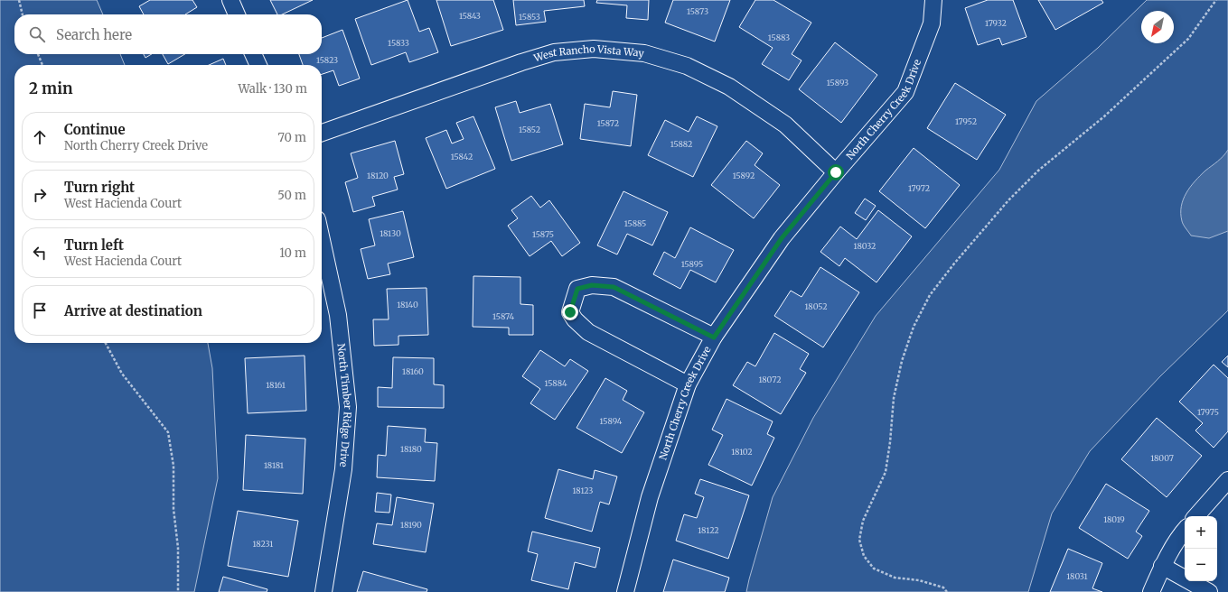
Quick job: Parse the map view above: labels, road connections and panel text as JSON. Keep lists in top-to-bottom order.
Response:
{
  "streets": {
    "street": ["West Rancho Vista Way", "North Cherry Creek Drive", "North Timber Ridge Drive"]
  },
  "crossings": [
    ["West Rancho Vista Way", "North Cherry Creek Drive"]
  ],
  "house_numbers": [
    "15873",
    "15843",
    "15853",
    "17932",
    "15883",
    "15833",
    "15823",
    "15893",
    "17952",
    "15872",
    "15852",
    "15882",
    "15842",
    "18120",
    "15892",
    "17972",
    "15885",
    "18130",
    "15875",
    "18032",
    "15895",
    "18140",
    "18052",
    "15874",
    "18160",
    "18072",
    "15884",
    "18161",
    "17975",
    "15894",
    "18180",
    "18102",
    "18007",
    "18181",
    "18123",
    "18019",
    "18190",
    "18122",
    "18231",
    "18031"
  ],
  "north": "bottom left",
  "page": {
    "search": "Search here",
    "heading": ["2 min", "Walk · 130 m"],
    "list": [
      ["Continue", "North Cherry Creek Drive", "70 m"],
      ["Turn right", "West Hacienda Court", "50 m"],
      ["Turn left", "West Hacienda Court", "10 m"],
      "Arrive at destination"
    ],
    "map_buttons": ["+", "−"]
  }
}
